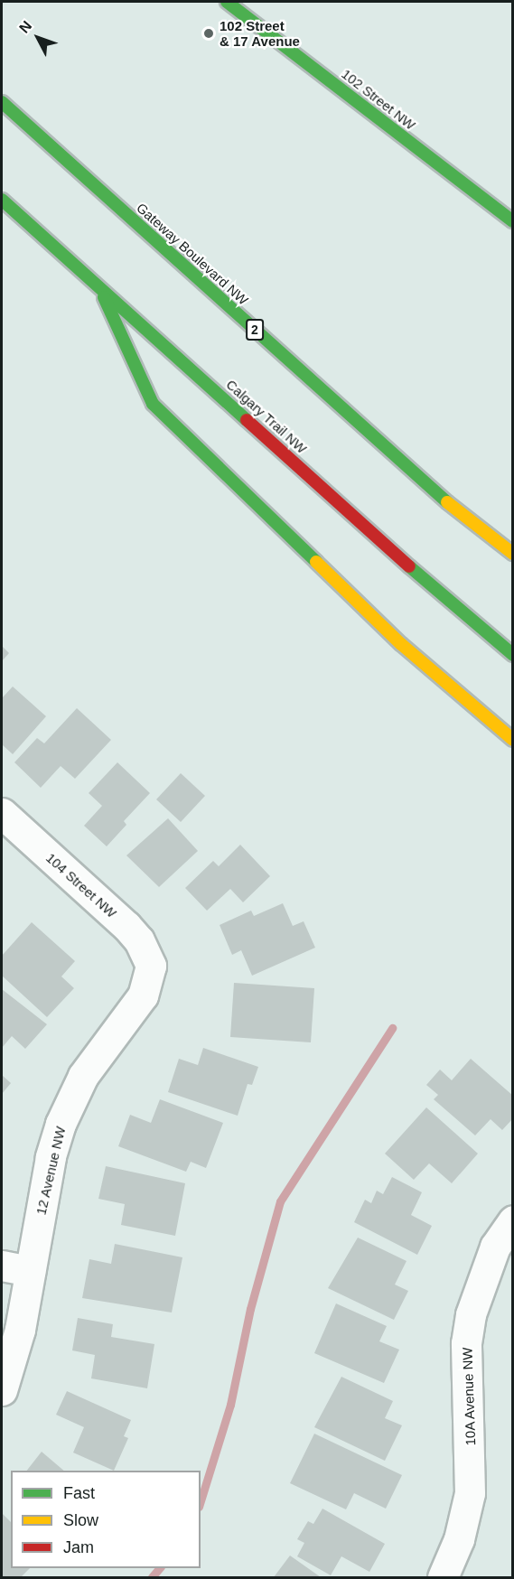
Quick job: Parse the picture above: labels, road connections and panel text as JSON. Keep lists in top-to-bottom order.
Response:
{
  "streets": {
    "main road": [
      "102 Street NW",
      "Gateway Boulevard NW",
      "2",
      "Calgary Trail NW"
    ],
    "street": ["104 Street NW", "12 Avenue NW", "10A Avenue NW"]
  },
  "crossings": [
    ["104 Street NW", "12 Avenue NW"]
  ],
  "places": ["102 Street & 17 Avenue"],
  "legend": ["Fast", "Slow", "Jam"],
  "north": "top left"
}
